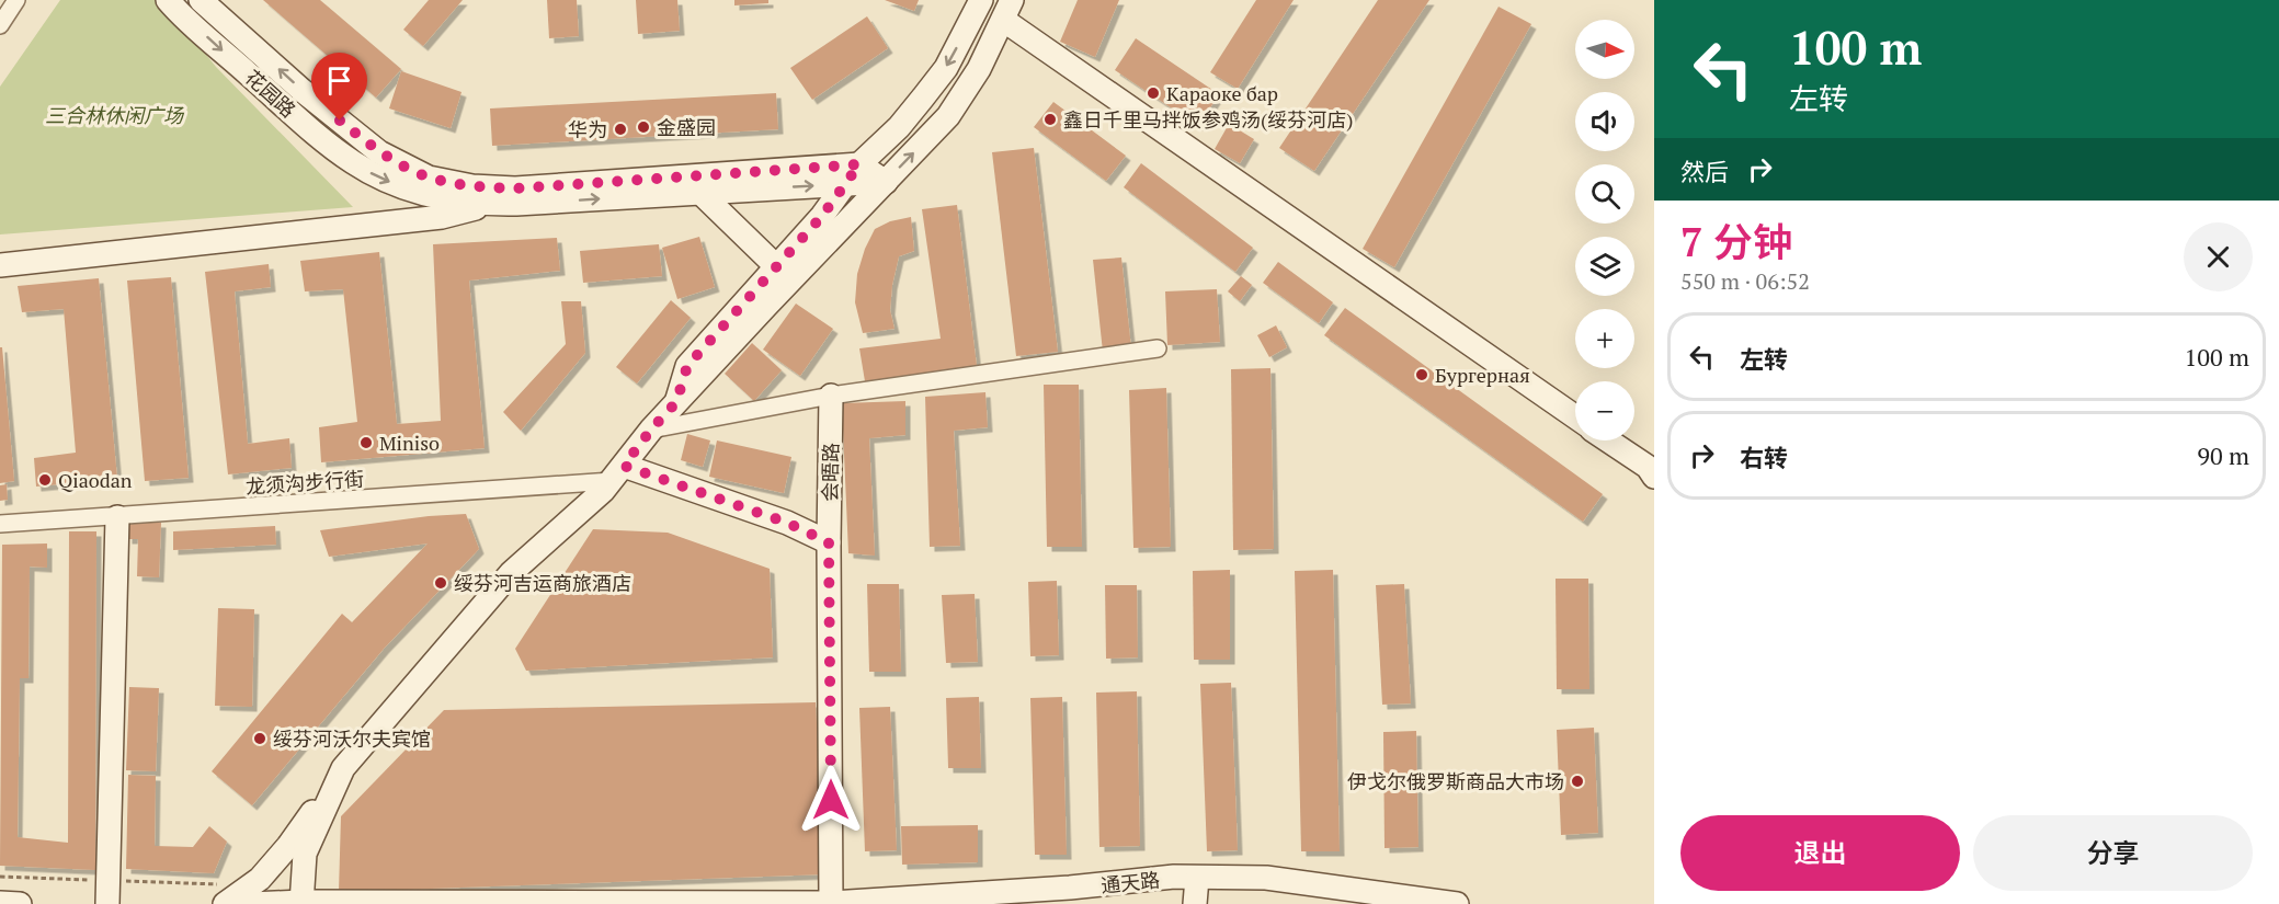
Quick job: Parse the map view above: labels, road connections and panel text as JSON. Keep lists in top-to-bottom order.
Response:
{
  "streets": {
    "main road": ["花园路", "会晤路", "通天路"],
    "street": ["龙须沟步行街"]
  },
  "crossings": [
    ["会晤路", "通天路"]
  ],
  "parks": ["三合林休闲广场"],
  "places": [
    "Караоке бар",
    "鑫日千里马拌饭参鸡汤(绥芬河店)",
    "金盛园",
    "华为",
    "Бургерная",
    "Miniso",
    "Qiaodan",
    "绥芬河吉运商旅酒店",
    "绥芬河沃尔夫宾馆",
    "伊戈尔俄罗斯商品大市场"
  ],
  "north": "right",
  "page": {
    "turn": ["100 m", "左转"],
    "map_buttons": ["+", "−"],
    "then": "然后",
    "heading": ["7 分钟", "550 m · 06:52"],
    "list": [
      {
        "name": "左转",
        "value": "100 m"
      },
      {
        "name": "右转",
        "value": "90 m"
      }
    ],
    "buttons": ["退出", "分享"]
  }
}
